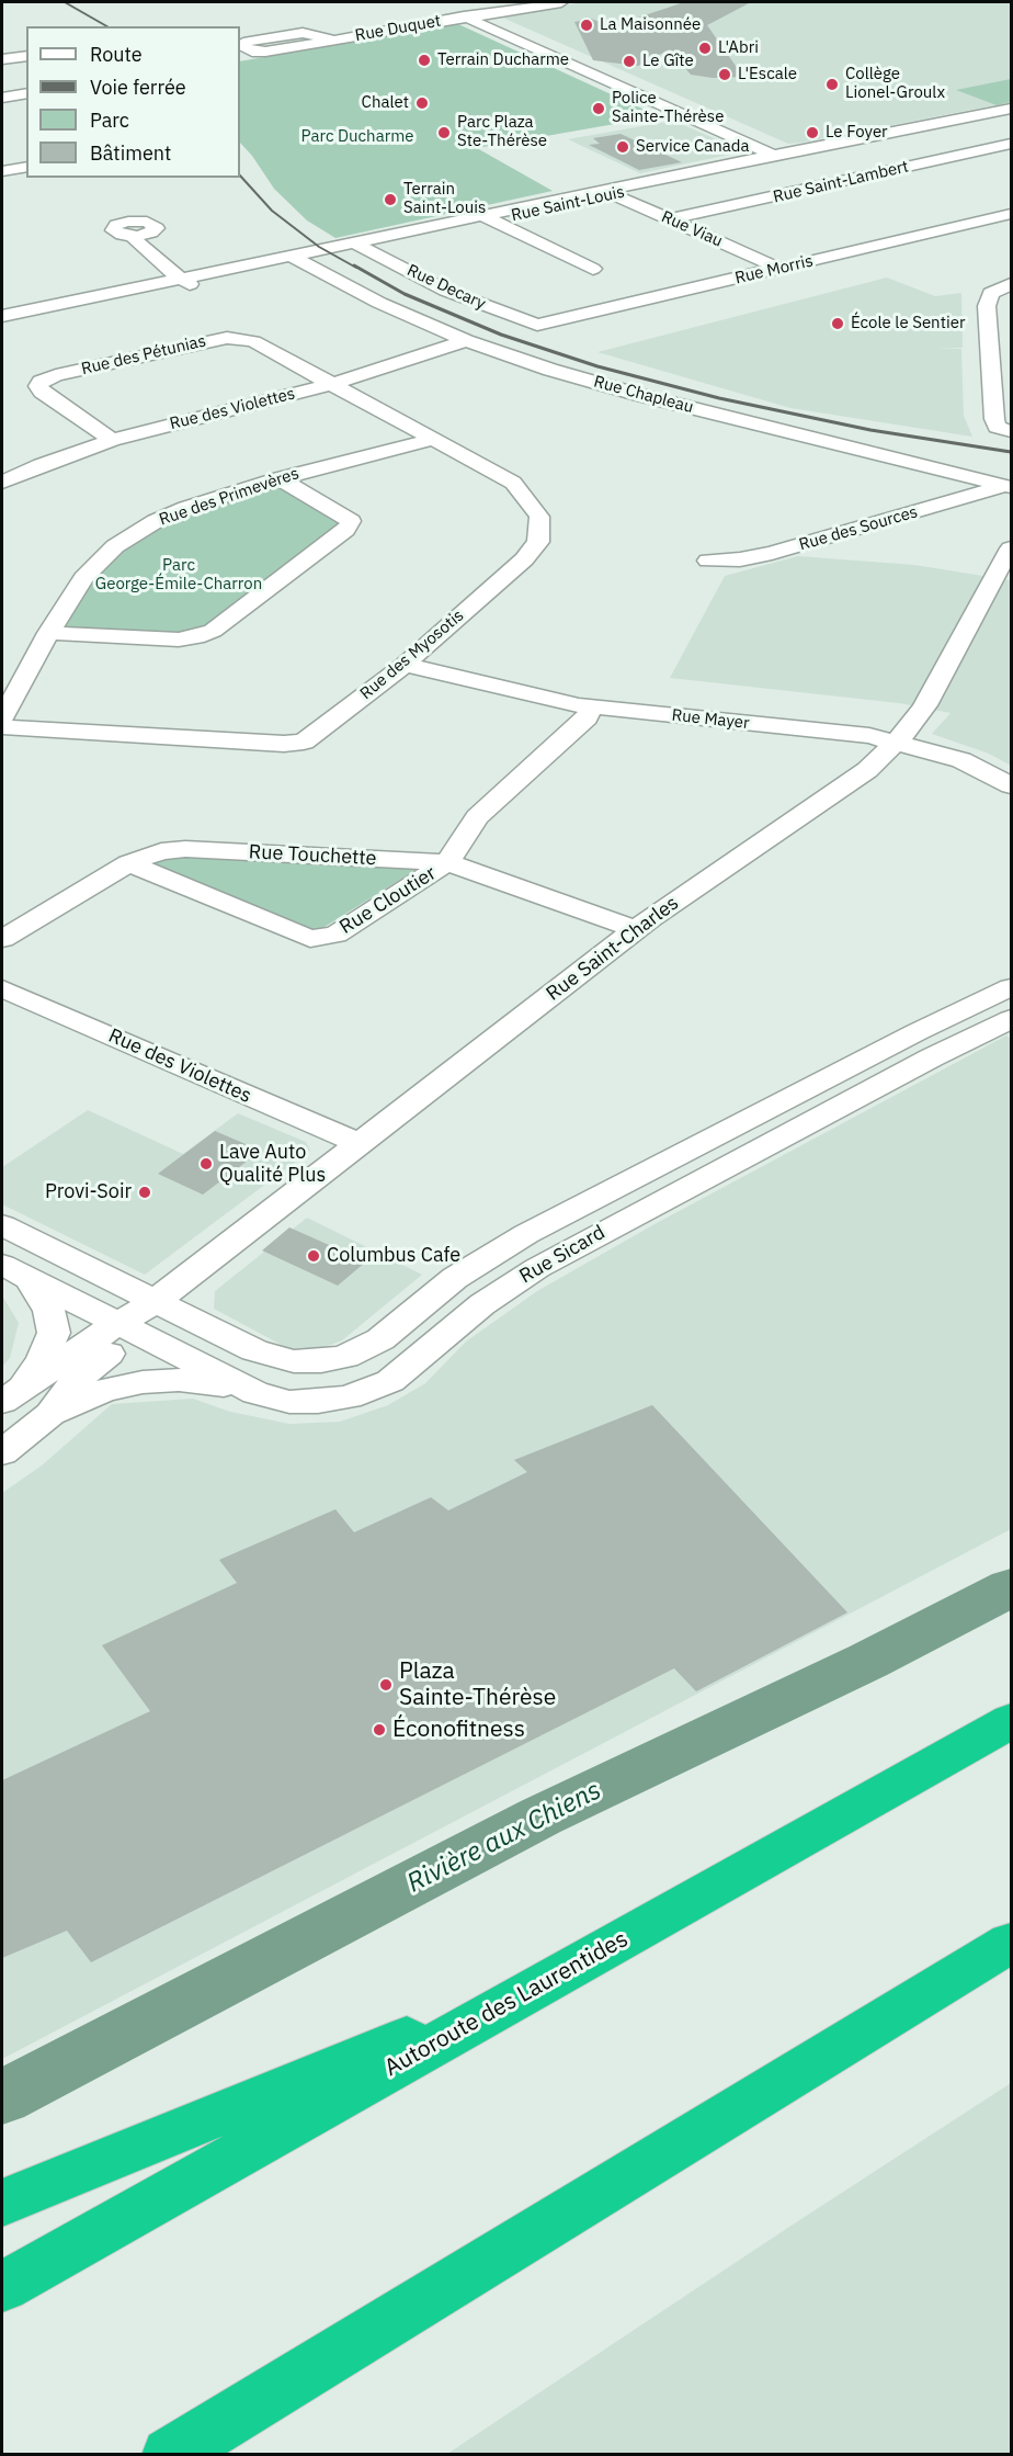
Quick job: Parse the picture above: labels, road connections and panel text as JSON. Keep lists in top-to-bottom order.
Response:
{
  "streets": {
    "highway": ["Autoroute des Laurentides"],
    "street": [
      "Rue Duquet",
      "Rue Saint-Lambert",
      "Rue Saint-Louis",
      "Rue Viau",
      "Rue Morris",
      "Rue Decary",
      "Rue des Pétunias",
      "Rue Chapleau",
      "Rue des Violettes",
      "Rue des Primevères",
      "Rue des Sources",
      "Rue des Myosotis",
      "Rue Mayer",
      "Rue Touchette",
      "Rue Cloutier",
      "Rue Saint-Charles",
      "Rue Sicard"
    ]
  },
  "crossings": [
    ["Rue Saint-Lambert", "Rue Viau"],
    ["Rue Saint-Louis", "Rue Viau"],
    ["Rue Saint-Louis", "Rue Decary"],
    ["Rue Saint-Louis", "Rue Chapleau"],
    ["Rue Viau", "Rue Morris"],
    ["Rue Morris", "Rue Decary"],
    ["Rue des Pétunias", "Rue des Violettes"],
    ["Rue des Pétunias", "Rue des Myosotis"],
    ["Rue Chapleau", "Rue des Violettes"],
    ["Rue Chapleau", "Rue des Sources"],
    ["Rue des Violettes", "Rue des Myosotis"],
    ["Rue des Violettes", "Rue Saint-Charles"],
    ["Rue des Primevères", "Rue des Myosotis"],
    ["Rue des Myosotis", "Rue Mayer"],
    ["Rue Mayer", "Rue Cloutier"],
    ["Rue Mayer", "Rue Saint-Charles"],
    ["Rue Touchette", "Rue Cloutier"],
    ["Rue Touchette", "Rue Saint-Charles"],
    ["Rue Saint-Charles", "Rue Sicard"]
  ],
  "water": ["Rivière aux Chiens"],
  "parks": ["Parc Ducharme", "Parc George-Émile-Charron"],
  "places": [
    "La Maisonnée",
    "L'Abri",
    "Terrain Ducharme",
    "Le Gîte",
    "L'Escale",
    "Collège Lionel-Groulx",
    "Chalet",
    "Police Sainte-Thérèse",
    "Parc Plaza Ste-Thérèse",
    "Le Foyer",
    "Service Canada",
    "Terrain Saint-Louis",
    "École le Sentier",
    "Lave Auto Qualité Plus",
    "Provi-Soir",
    "Columbus Cafe",
    "Plaza Sainte-Thérèse",
    "Éconofitness"
  ],
  "legend": [
    "Route",
    "Voie ferrée",
    "Parc",
    "Bâtiment"
  ]
}
